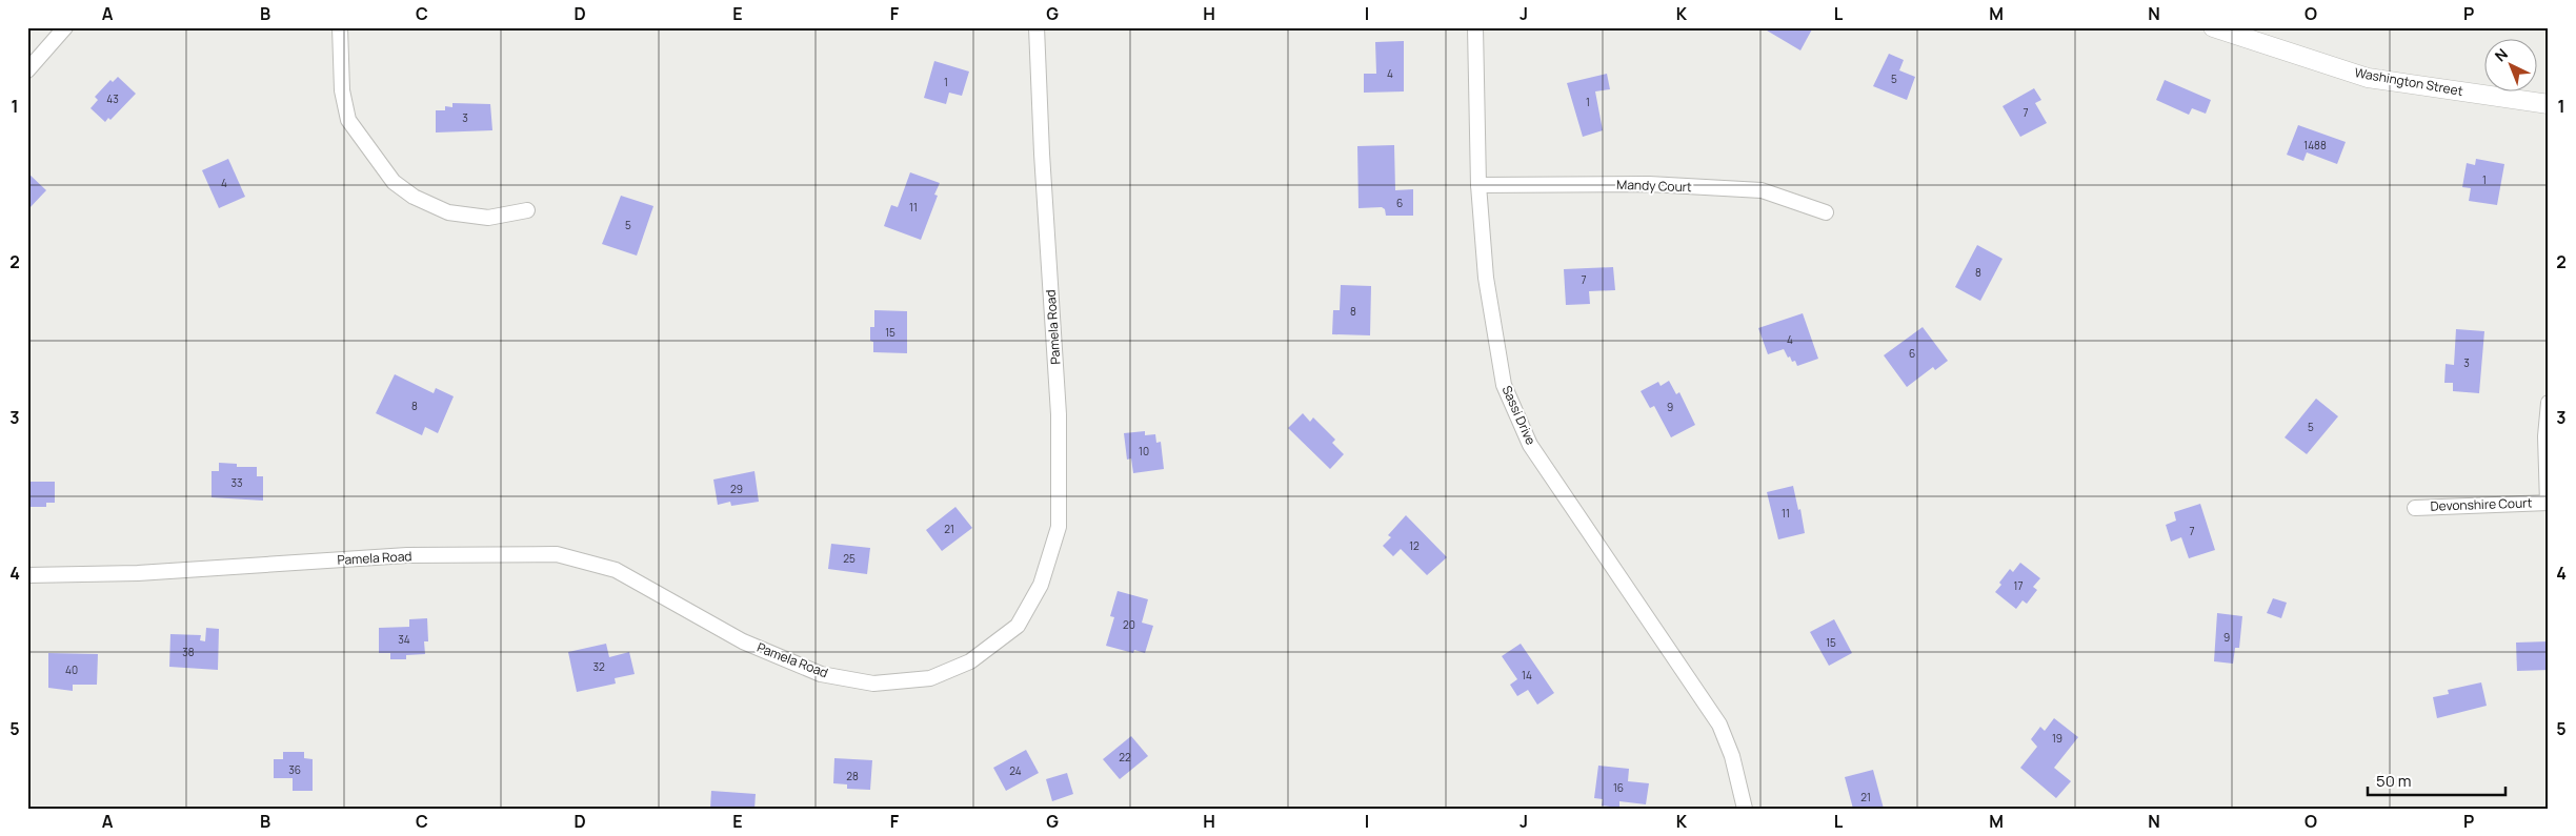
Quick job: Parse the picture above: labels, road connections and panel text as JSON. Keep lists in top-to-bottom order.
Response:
{
  "streets": {
    "street": [
      "Washington Street",
      "Mandy Court",
      "Pamela Road",
      "Sassi Drive",
      "Devonshire Court"
    ]
  },
  "crossings": [
    ["Mandy Court", "Sassi Drive"]
  ],
  "house_numbers": [
    "4",
    "5",
    "1",
    "43",
    "1",
    "7",
    "3",
    "1488",
    "1",
    "4",
    "6",
    "11",
    "5",
    "8",
    "7",
    "8",
    "15",
    "4",
    "6",
    "3",
    "8",
    "9",
    "5",
    "10",
    "33",
    "29",
    "11",
    "21",
    "7",
    "12",
    "25",
    "17",
    "20",
    "9",
    "34",
    "15",
    "38",
    "32",
    "40",
    "14",
    "19",
    "22",
    "36",
    "24",
    "28",
    "16",
    "21"
  ],
  "scale_bar": "50 m",
  "north": "top left",
  "grid": {
    "columns": [
      "A",
      "B",
      "C",
      "D",
      "E",
      "F",
      "G",
      "H",
      "I",
      "J",
      "K",
      "L",
      "M",
      "N",
      "O",
      "P"
    ],
    "rows": [
      "1",
      "2",
      "3",
      "4",
      "5"
    ]
  }
}
